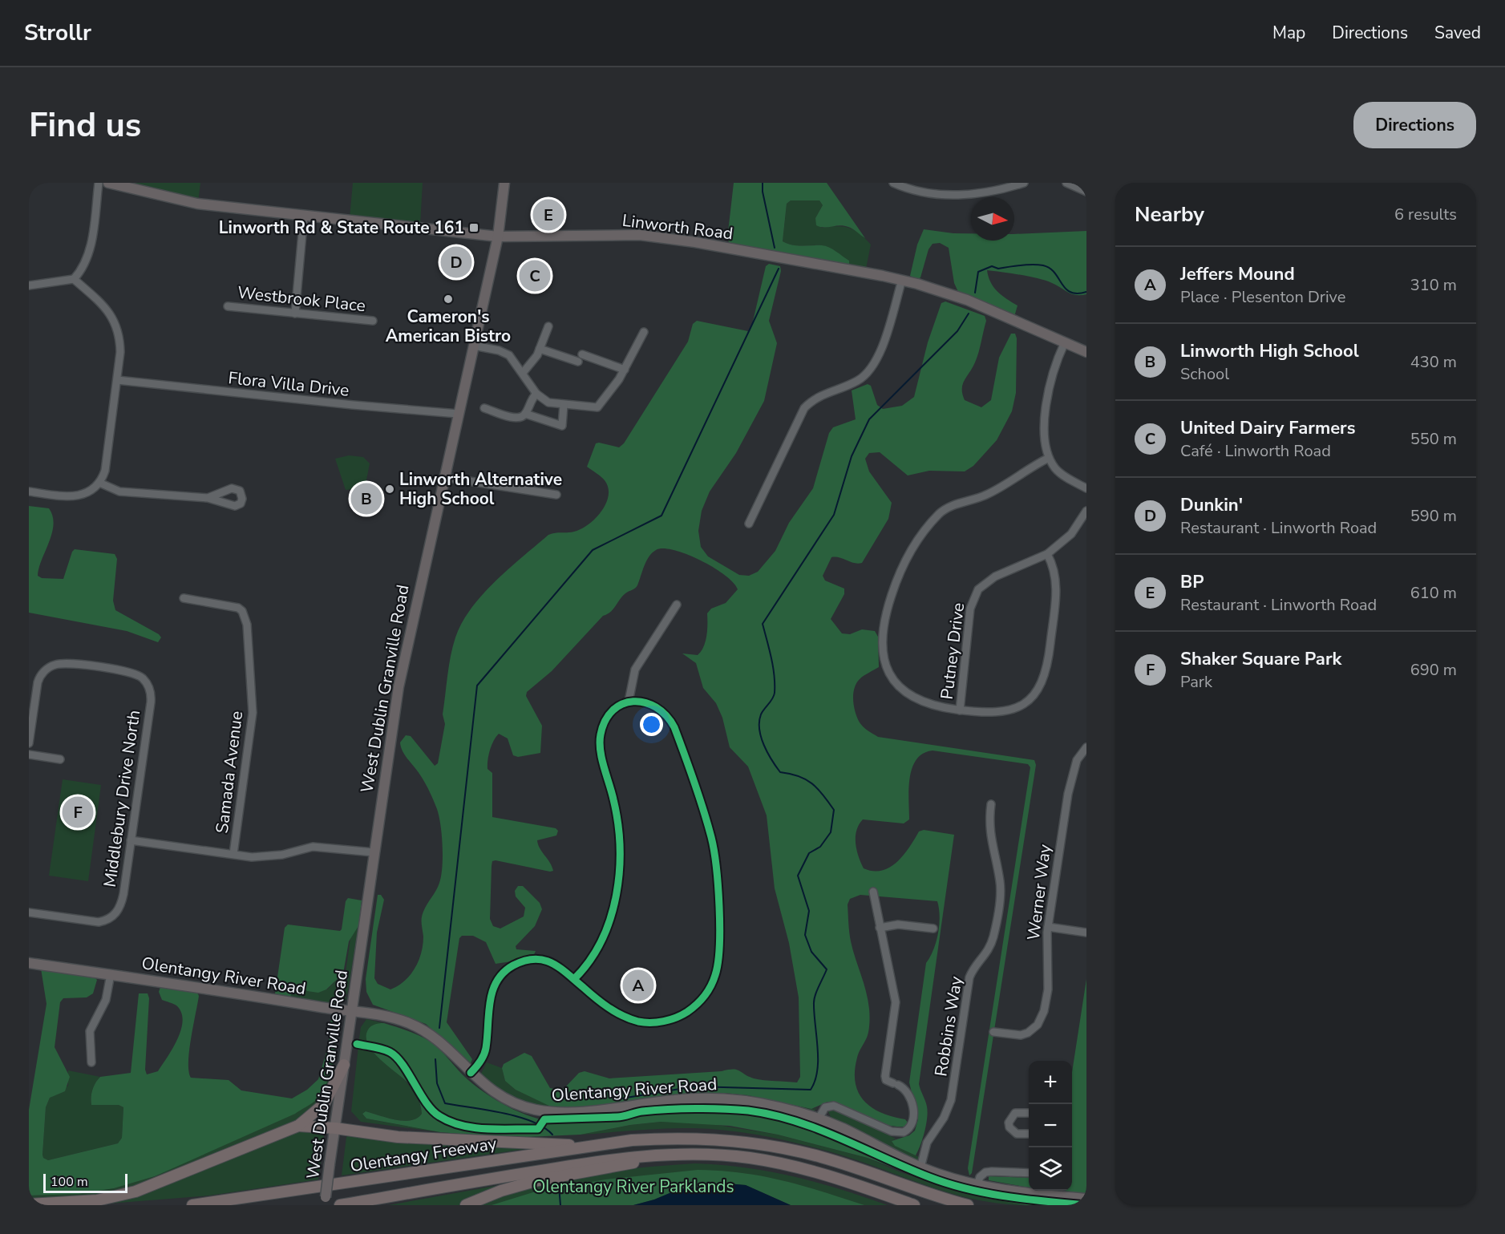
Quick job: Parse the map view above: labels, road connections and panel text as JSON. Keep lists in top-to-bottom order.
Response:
{
  "streets": {
    "highway": ["Olentangy Freeway"],
    "main road": ["Linworth Road", "West Dublin Granville Road", "Olentangy River Road"],
    "street": [
      "Westbrook Place",
      "Flora Villa Drive",
      "Putney Drive",
      "Samada Avenue",
      "Middlebury Drive North",
      "Werner Way",
      "Robbins Way"
    ]
  },
  "crossings": [
    ["Linworth Road", "West Dublin Granville Road"],
    ["Flora Villa Drive", "West Dublin Granville Road"],
    ["West Dublin Granville Road", "Olentangy River Road"],
    ["Olentangy River Road", "Robbins Way"]
  ],
  "parks": ["Olentangy River Parklands"],
  "places": {
    "transit": ["Linworth Rd & State Route 161"],
    "other": ["Cameron's American Bistro", "Linworth Alternative High School"]
  },
  "scale_bar": "100 m",
  "north": "right",
  "page": {
    "header": "Strollr",
    "nav": ["Map", "Directions", "Saved"],
    "buttons": "Directions",
    "title": "Find us",
    "heading": ["Nearby", "6 results"],
    "pins": [
      "E",
      "D",
      "C",
      "B",
      "F",
      "A"
    ],
    "list": [
      {
        "mark": "A",
        "name": "Jeffers Mound",
        "note": "Place · Plesenton Drive",
        "value": "310 m"
      },
      {
        "mark": "B",
        "name": "Linworth High School",
        "note": "School",
        "value": "430 m"
      },
      {
        "mark": "C",
        "name": "United Dairy Farmers",
        "note": "Café · Linworth Road",
        "value": "550 m"
      },
      {
        "mark": "D",
        "name": "Dunkin'",
        "note": "Restaurant · Linworth Road",
        "value": "590 m"
      },
      {
        "mark": "E",
        "name": "BP",
        "note": "Restaurant · Linworth Road",
        "value": "610 m"
      },
      {
        "mark": "F",
        "name": "Shaker Square Park",
        "note": "Park",
        "value": "690 m"
      }
    ],
    "map_buttons": ["+", "−"],
    "scale": "100 m"
  }
}
